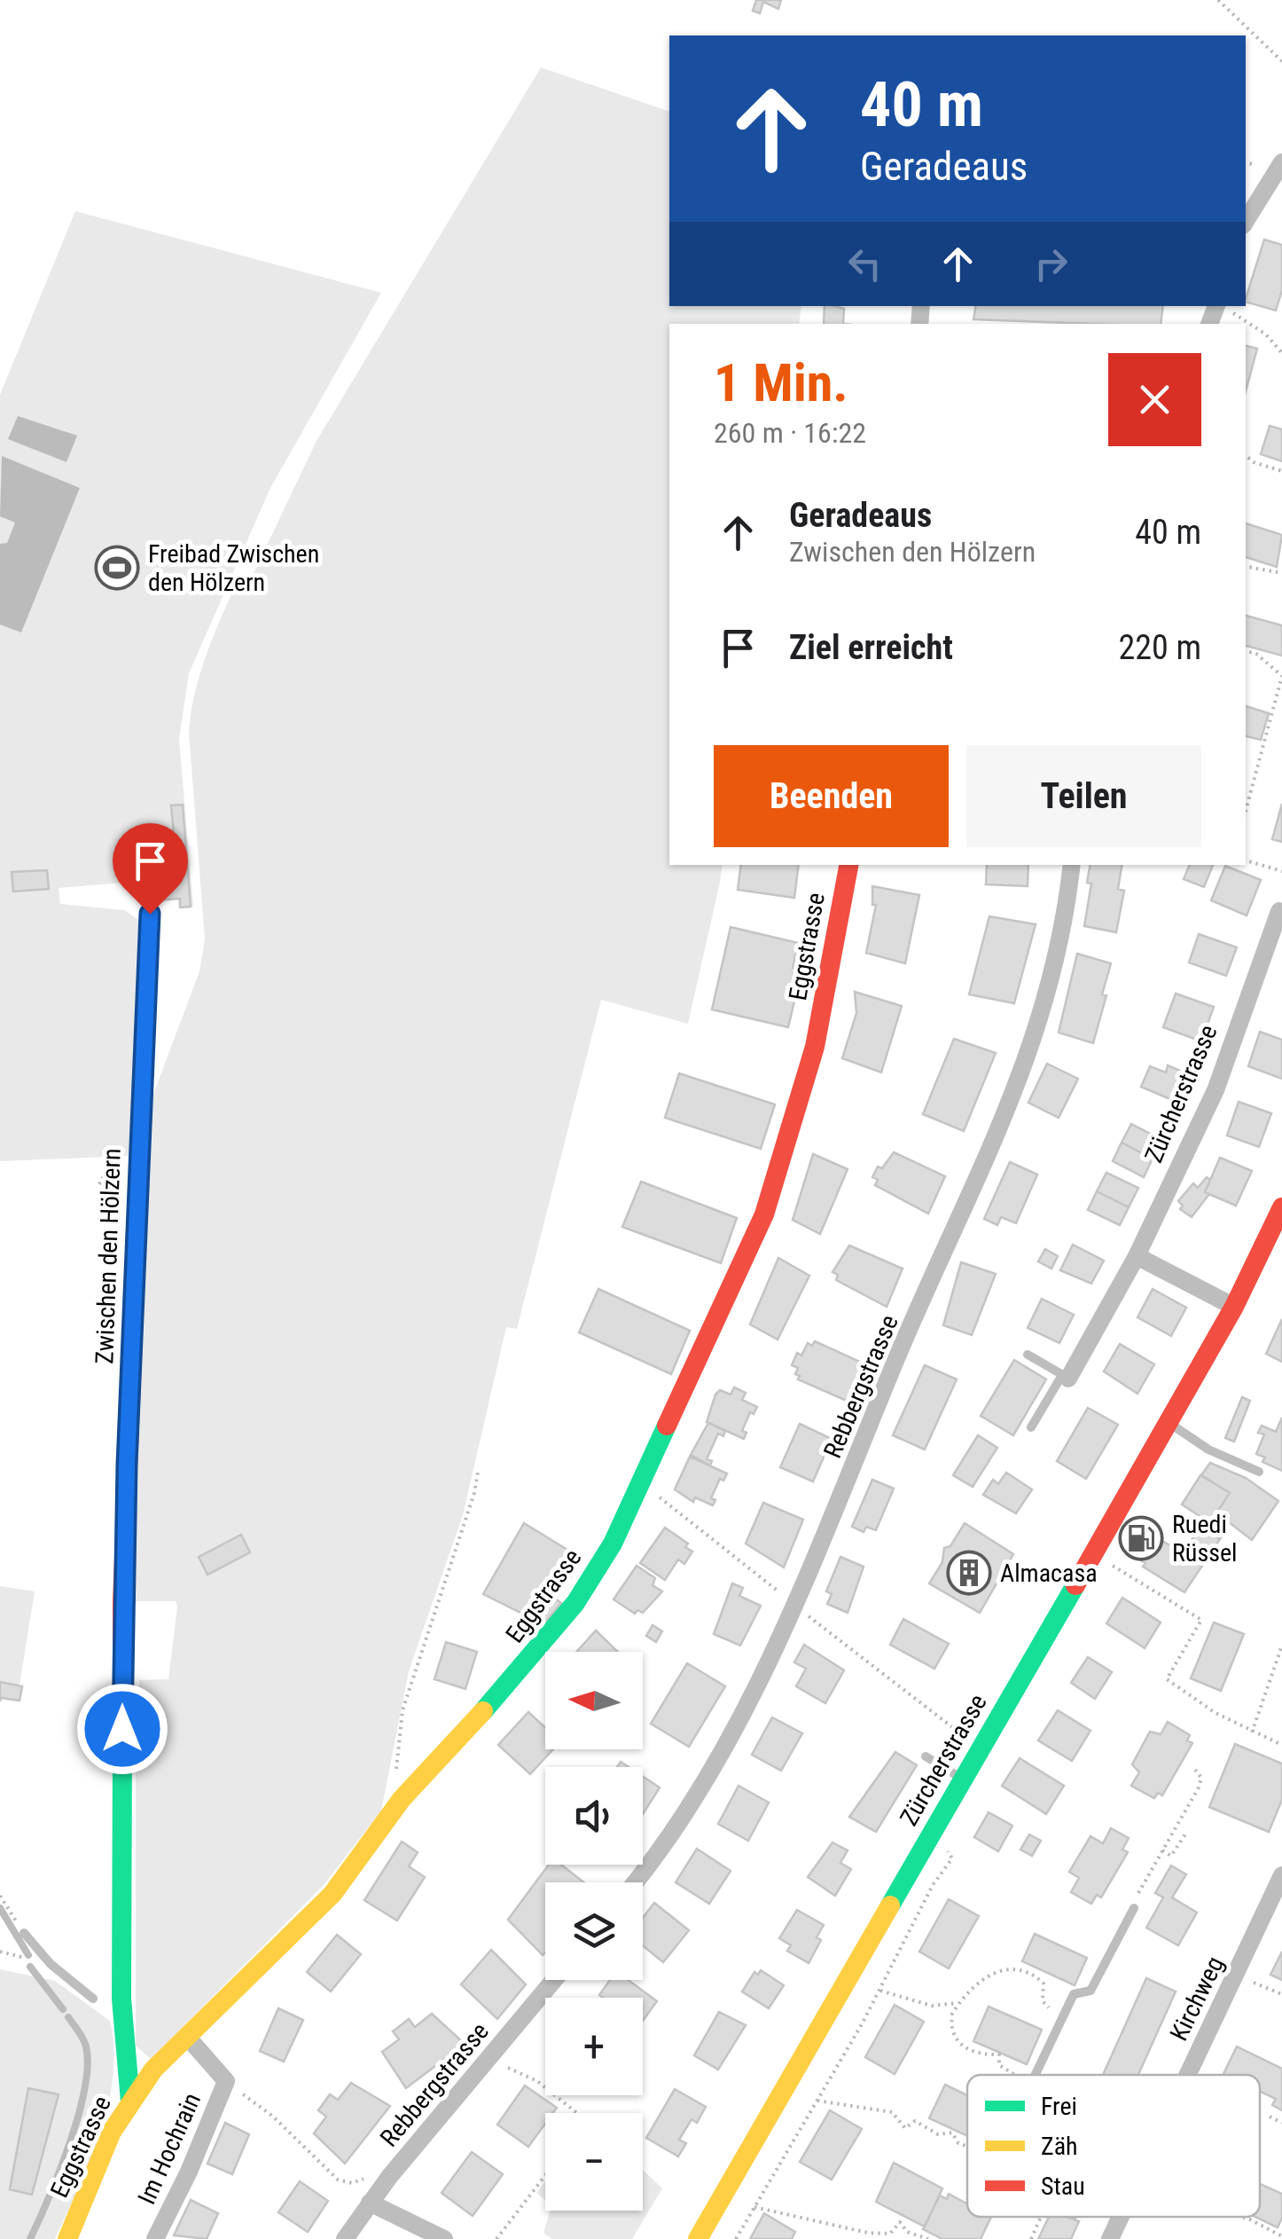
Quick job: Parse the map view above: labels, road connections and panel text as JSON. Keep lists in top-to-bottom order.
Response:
{
  "streets": {
    "street": [
      "Eggstrasse",
      "Zürcherstrasse",
      "Zwischen den Hölzern",
      "Rebbergstrasse",
      "Kirchweg",
      "Im Hochrain"
    ]
  },
  "crossings": [
    ["Eggstrasse", "Zwischen den Hölzern"],
    ["Eggstrasse", "Im Hochrain"]
  ],
  "places": {
    "sports": ["Freibad Zwischen den Hölzern"],
    "fuel station": ["Ruedi Rüssel"],
    "building": ["Almacasa"]
  },
  "legend": ["Frei", "Zäh", "Stau"],
  "north": "left",
  "page": {
    "turn": ["40 m", "Geradeaus"],
    "heading": ["1 Min.", "260 m · 16:22"],
    "list": [
      {
        "name": "Geradeaus",
        "note": "Zwischen den Hölzern",
        "value": "40 m"
      },
      {
        "name": "Ziel erreicht",
        "value": "220 m"
      }
    ],
    "buttons": ["Beenden", "Teilen"],
    "map_buttons": ["+", "−"]
  }
}
